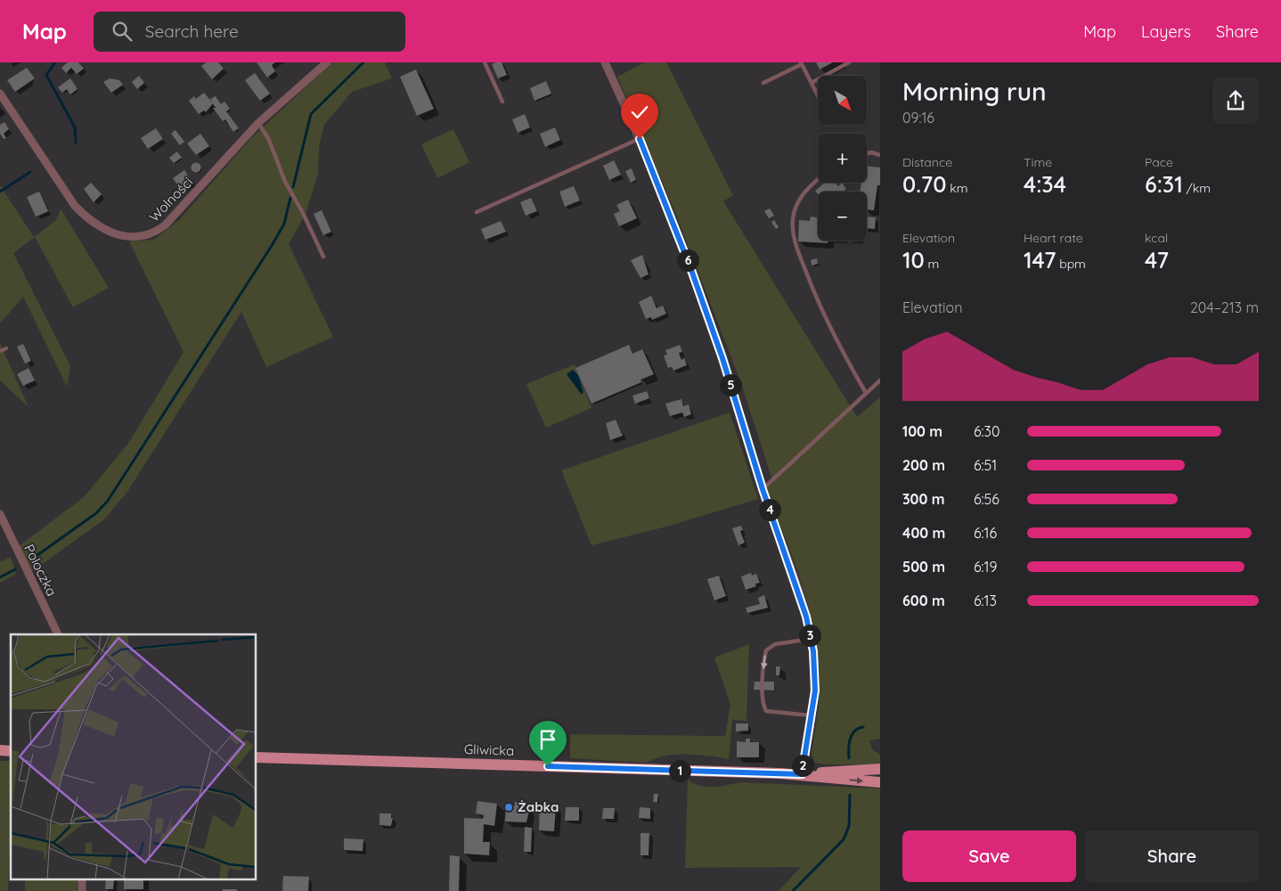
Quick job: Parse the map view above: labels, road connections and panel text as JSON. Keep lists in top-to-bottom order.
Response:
{
  "streets": {
    "main road": ["Gliwicka"],
    "street": ["Wolności", "Poloczka"]
  },
  "places": ["Żabka"],
  "north": "bottom right",
  "page": {
    "header": "Map",
    "search": "Search here",
    "nav": ["Map", "Layers", "Share"],
    "heading": ["Morning run", "09:16"],
    "map_buttons": ["+", "−"],
    "stats": [
      ["Distance", "0.70 km"],
      ["Time", "4:34"],
      ["Pace", "6:31 /km"],
      ["Elevation", "10 m"],
      ["Heart rate", "147 bpm"],
      ["kcal", "47"]
    ],
    "pins": [
      "6",
      "5",
      "4",
      "3",
      "2",
      "1"
    ],
    "chart": ["Elevation", "204–213 m"],
    "list": [
      {
        "name": "100 m",
        "note": "6:30"
      },
      {
        "name": "200 m",
        "note": "6:51"
      },
      {
        "name": "300 m",
        "note": "6:56"
      },
      {
        "name": "400 m",
        "note": "6:16"
      },
      {
        "name": "500 m",
        "note": "6:19"
      },
      {
        "name": "600 m",
        "note": "6:13"
      }
    ],
    "buttons": ["Save", "Share"]
  }
}
